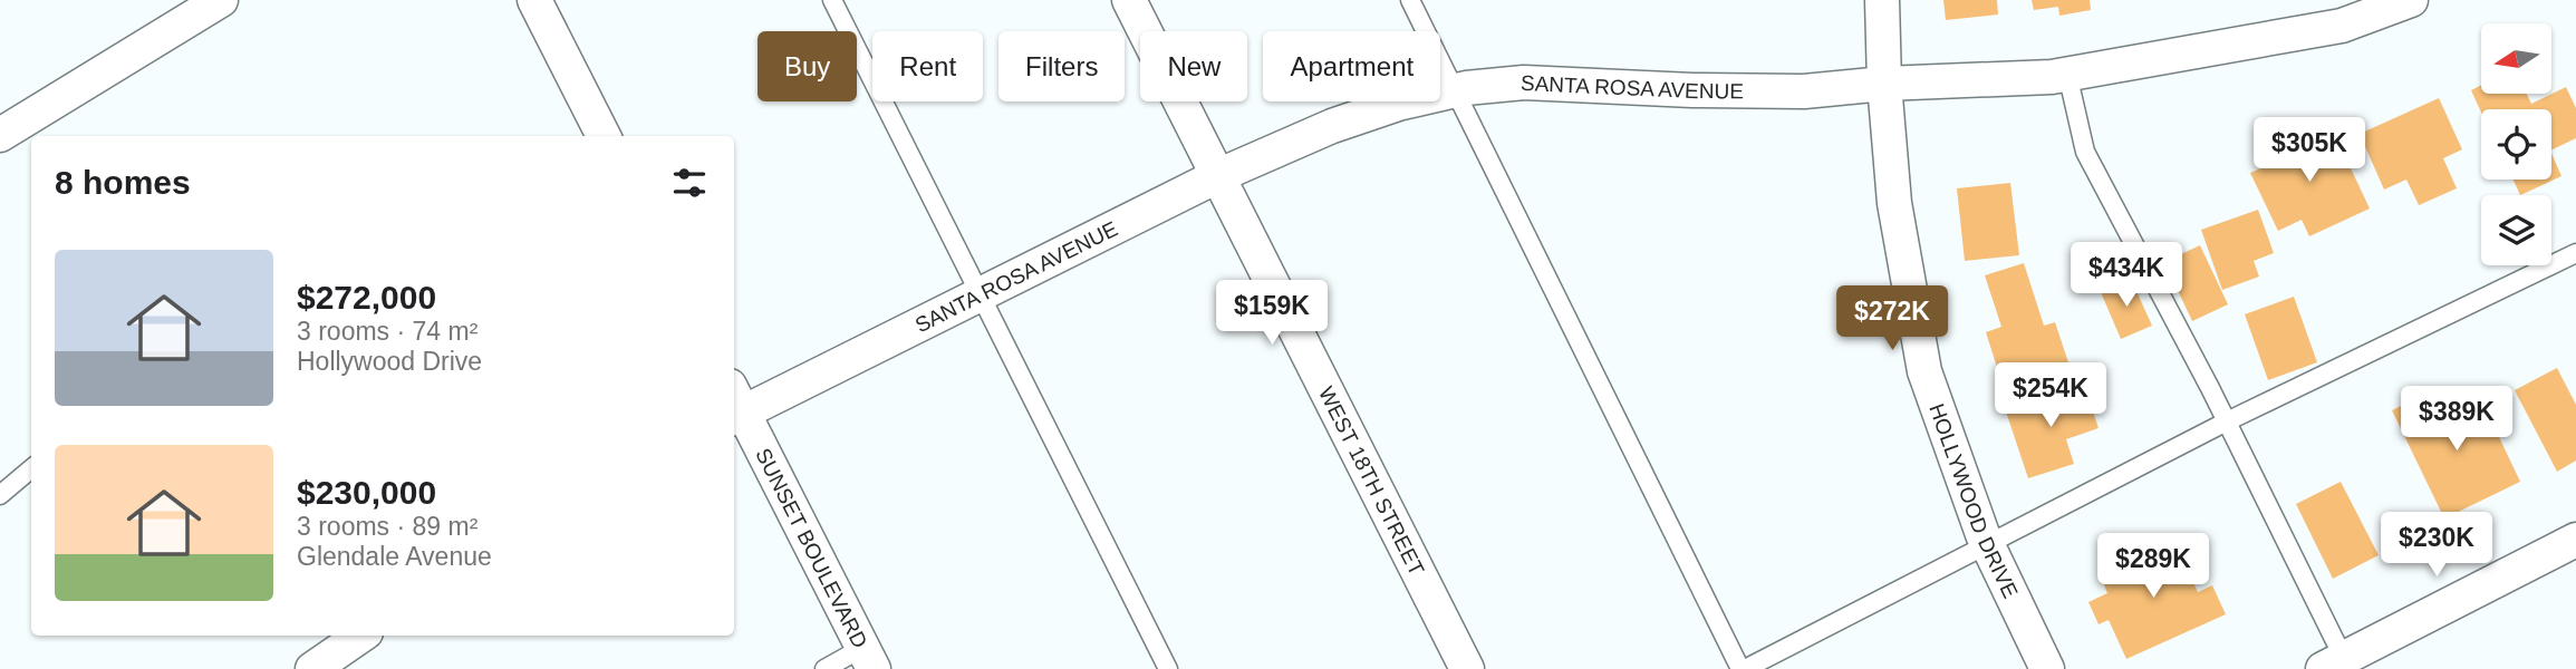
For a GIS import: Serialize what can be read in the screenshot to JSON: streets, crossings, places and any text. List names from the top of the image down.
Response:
{
  "streets": {
    "street": [
      "SANTA ROSA AVENUE",
      "WEST 18TH STREET",
      "HOLLYWOOD DRIVE",
      "SUNSET BOULEVARD"
    ]
  },
  "crossings": [
    ["SANTA ROSA AVENUE", "WEST 18TH STREET"],
    ["SANTA ROSA AVENUE", "HOLLYWOOD DRIVE"],
    ["SANTA ROSA AVENUE", "SUNSET BOULEVARD"]
  ],
  "north": "left",
  "page": {
    "chip": [
      "Buy",
      "Rent",
      "Filters",
      "New",
      "Apartment"
    ],
    "price": [
      "$305K",
      "$434K",
      "$159K",
      "$272K",
      "$254K",
      "$389K",
      "$230K",
      "$289K"
    ],
    "heading": "8 homes",
    "list": [
      {
        "name": "$272,000",
        "note": "3 rooms · 74 m² · Hollywood Drive"
      },
      {
        "name": "$230,000",
        "note": "3 rooms · 89 m² · Glendale Avenue"
      }
    ]
  }
}
